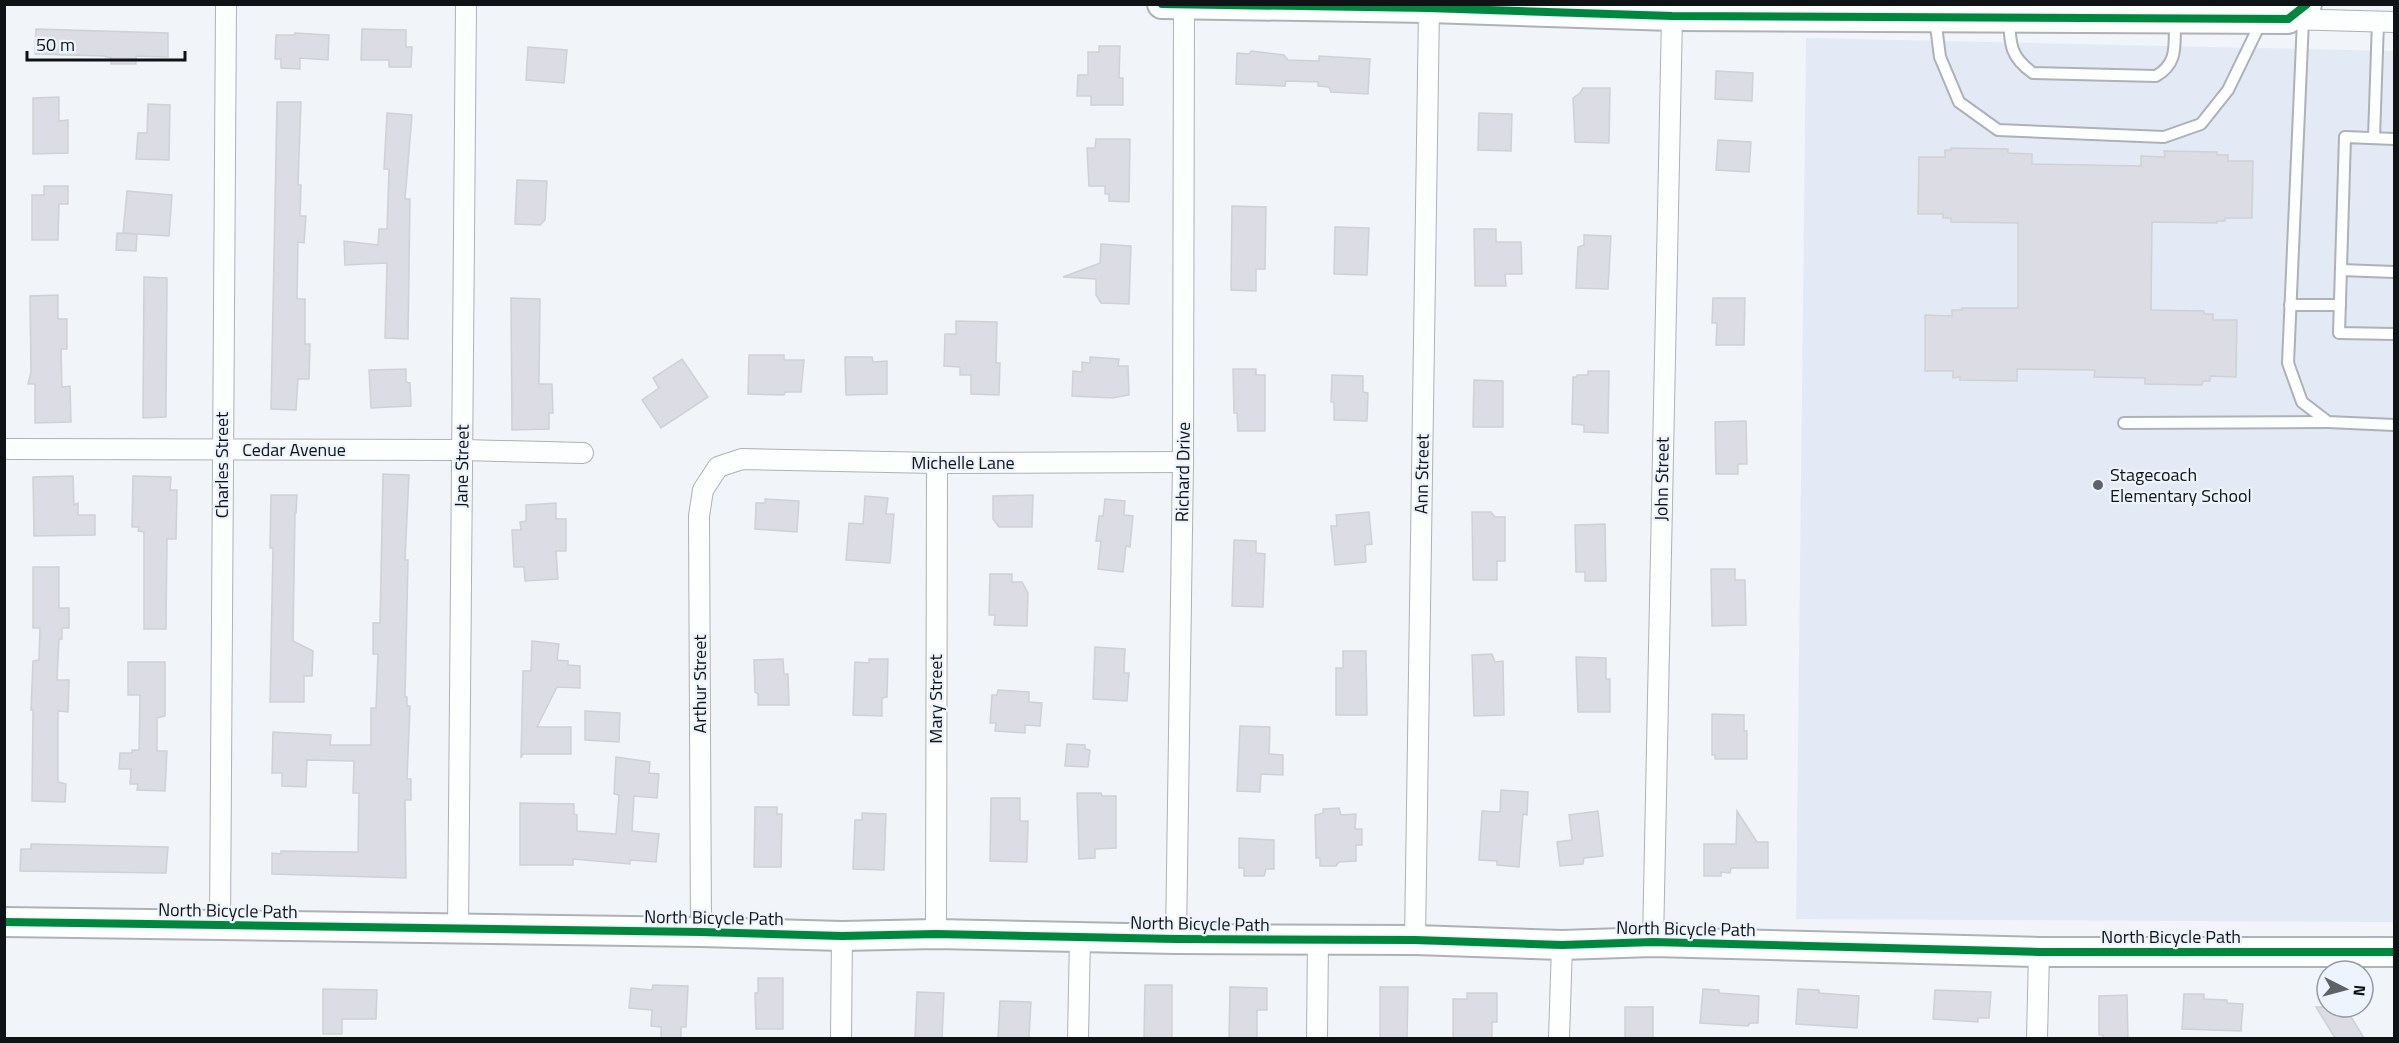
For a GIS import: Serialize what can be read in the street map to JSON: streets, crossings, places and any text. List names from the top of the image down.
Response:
{
  "streets": {
    "street": [
      "Cedar Avenue",
      "Michelle Lane",
      "Charles Street",
      "Jane Street",
      "Richard Drive",
      "Ann Street",
      "John Street",
      "Arthur Street",
      "Mary Street",
      "North Bicycle Path"
    ]
  },
  "crossings": [
    ["Cedar Avenue", "Charles Street"],
    ["Cedar Avenue", "Jane Street"],
    ["Michelle Lane", "Richard Drive"],
    ["Michelle Lane", "Arthur Street"],
    ["Michelle Lane", "Mary Street"],
    ["Charles Street", "North Bicycle Path"],
    ["Jane Street", "North Bicycle Path"],
    ["Richard Drive", "North Bicycle Path"],
    ["Ann Street", "North Bicycle Path"],
    ["John Street", "North Bicycle Path"],
    ["Arthur Street", "North Bicycle Path"],
    ["Mary Street", "North Bicycle Path"]
  ],
  "places": ["Stagecoach Elementary School"],
  "scale_bar": "50 m",
  "north": "right"
}
